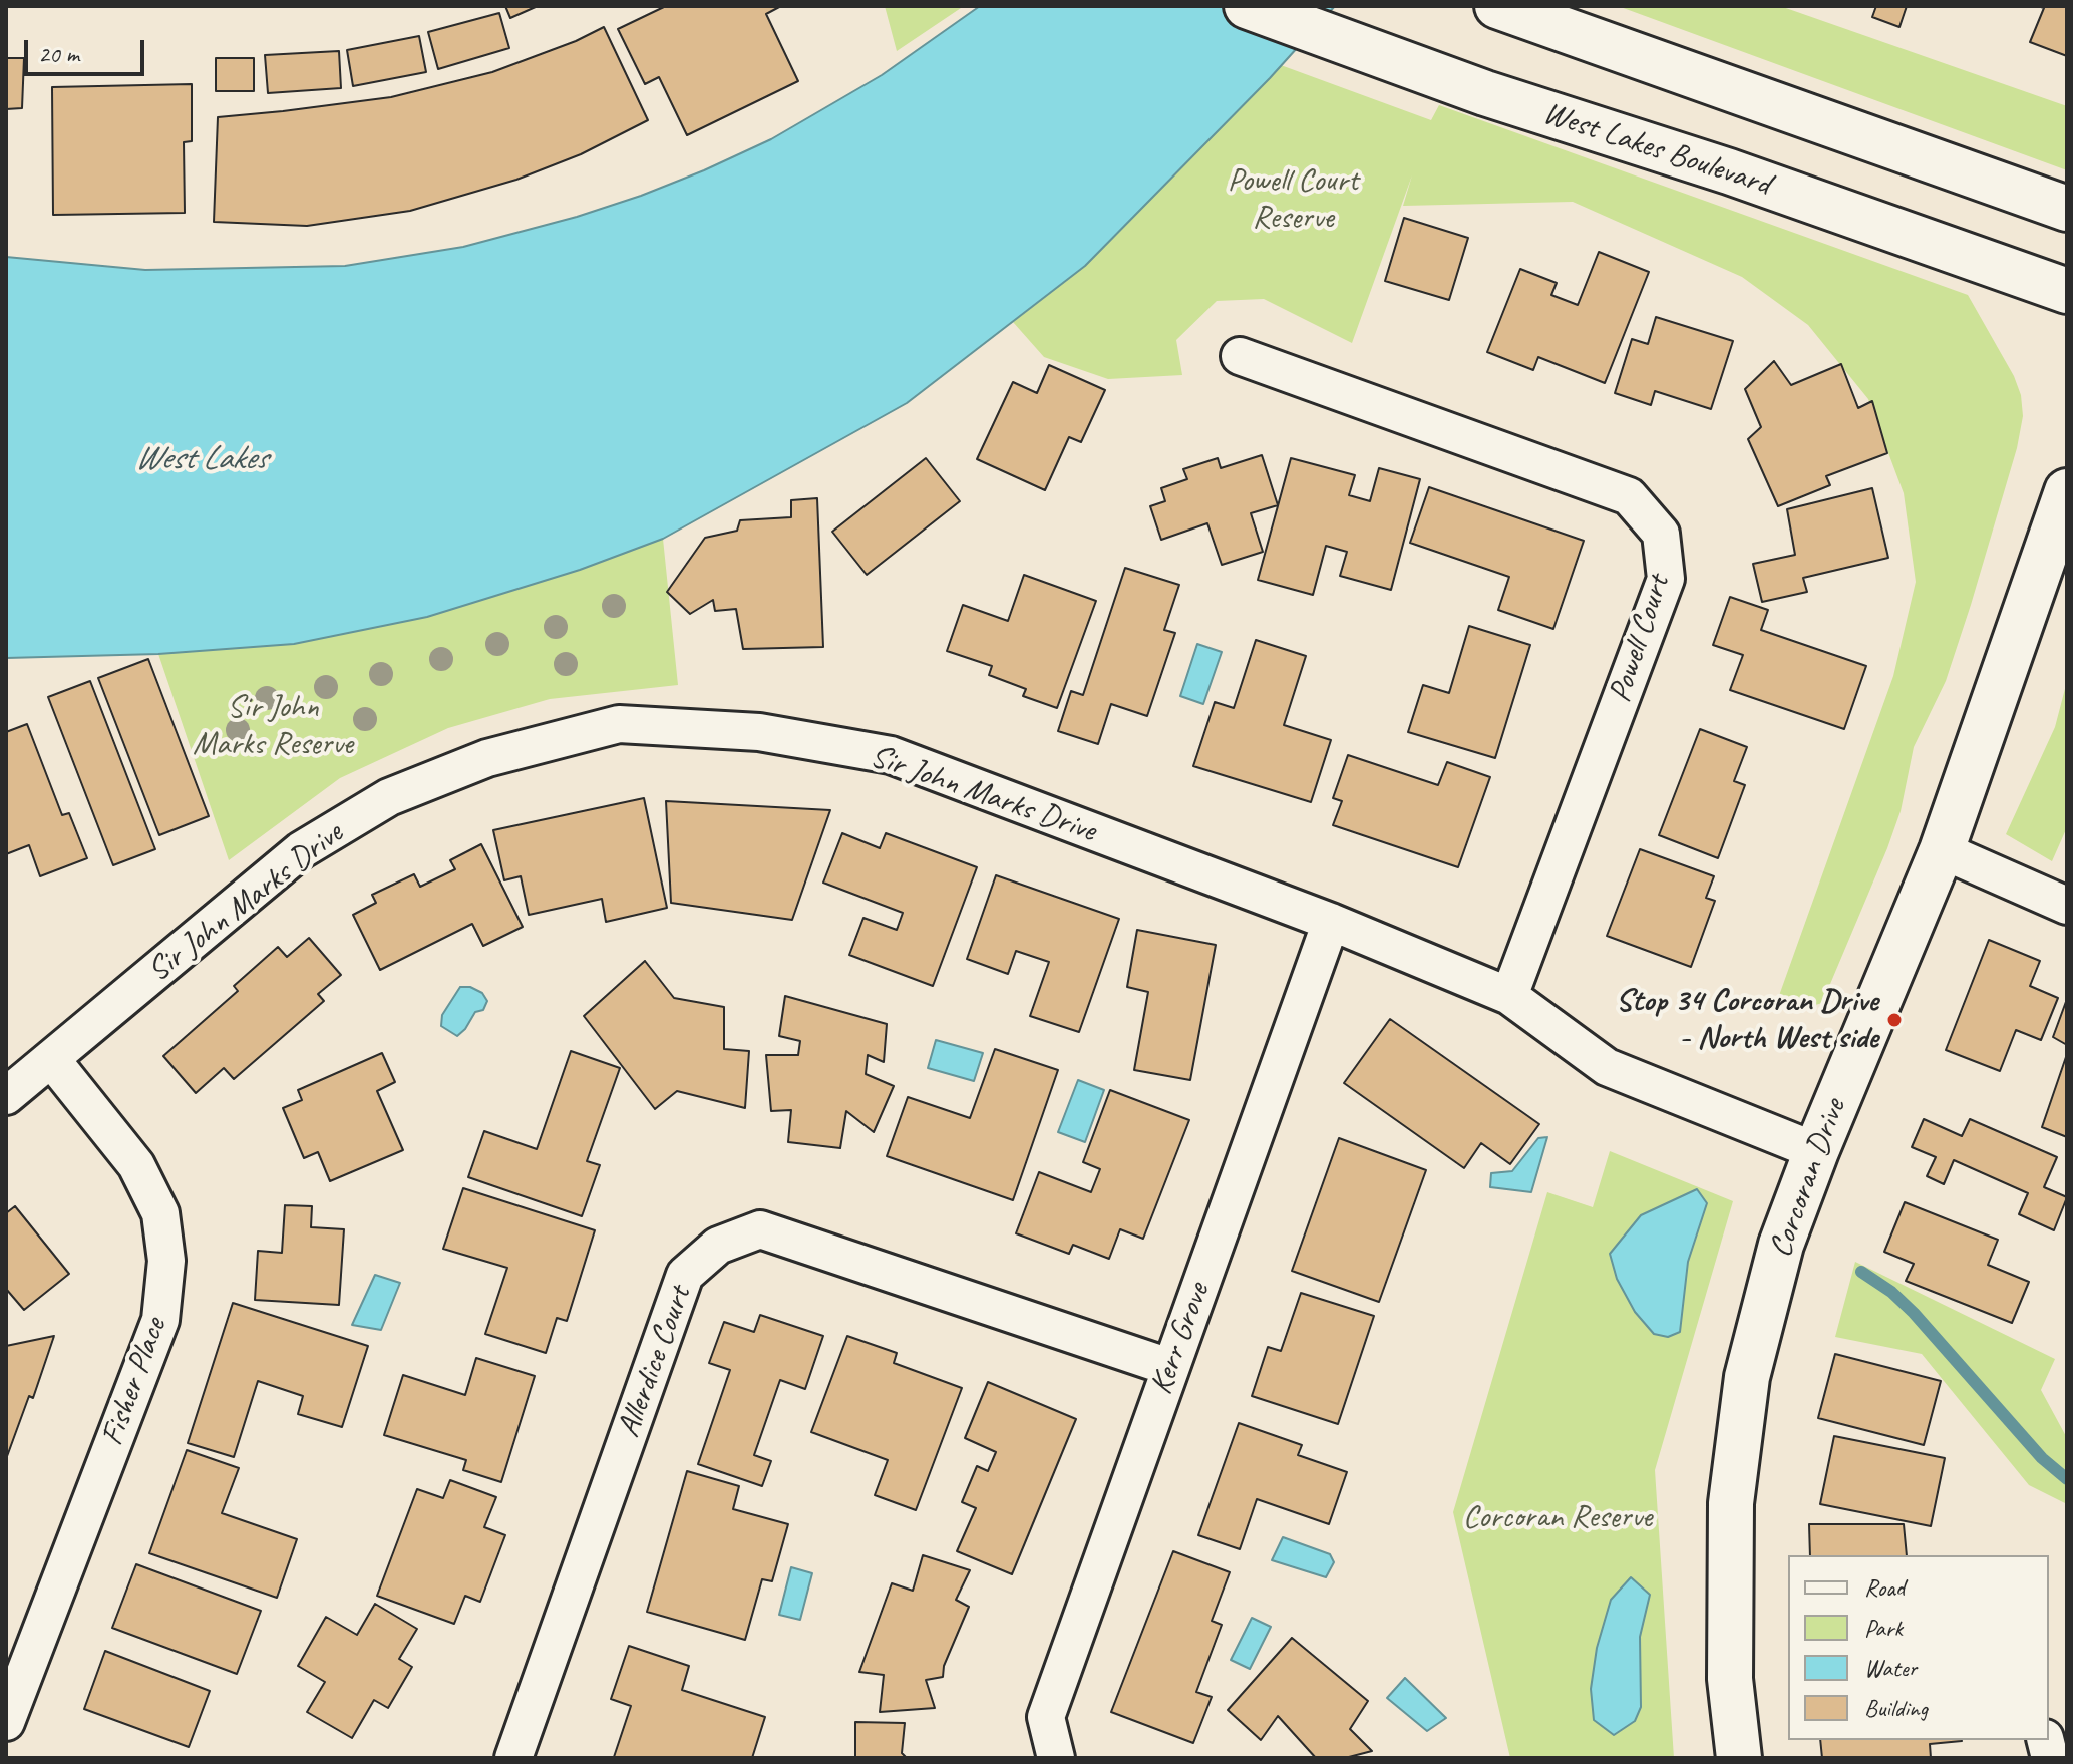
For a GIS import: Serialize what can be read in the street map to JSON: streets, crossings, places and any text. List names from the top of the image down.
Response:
{
  "streets": {
    "main road": ["West Lakes Boulevard", "Corcoran Drive"],
    "street": [
      "Powell Court",
      "Sir John Marks Drive",
      "Kerr Grove",
      "Allerdice Court",
      "Fisher Place"
    ]
  },
  "crossings": [
    ["Powell Court", "Sir John Marks Drive"],
    ["Sir John Marks Drive", "Corcoran Drive"],
    ["Sir John Marks Drive", "Kerr Grove"],
    ["Sir John Marks Drive", "Fisher Place"],
    ["Kerr Grove", "Allerdice Court"]
  ],
  "water": ["West Lakes"],
  "parks": ["Powell Court Reserve", "Sir John Marks Reserve", "Corcoran Reserve"],
  "places": ["Stop 34 Corcoran Drive - North West side"],
  "legend": [
    "Road",
    "Park",
    "Water",
    "Building"
  ],
  "scale_bar": "20 m"
}
